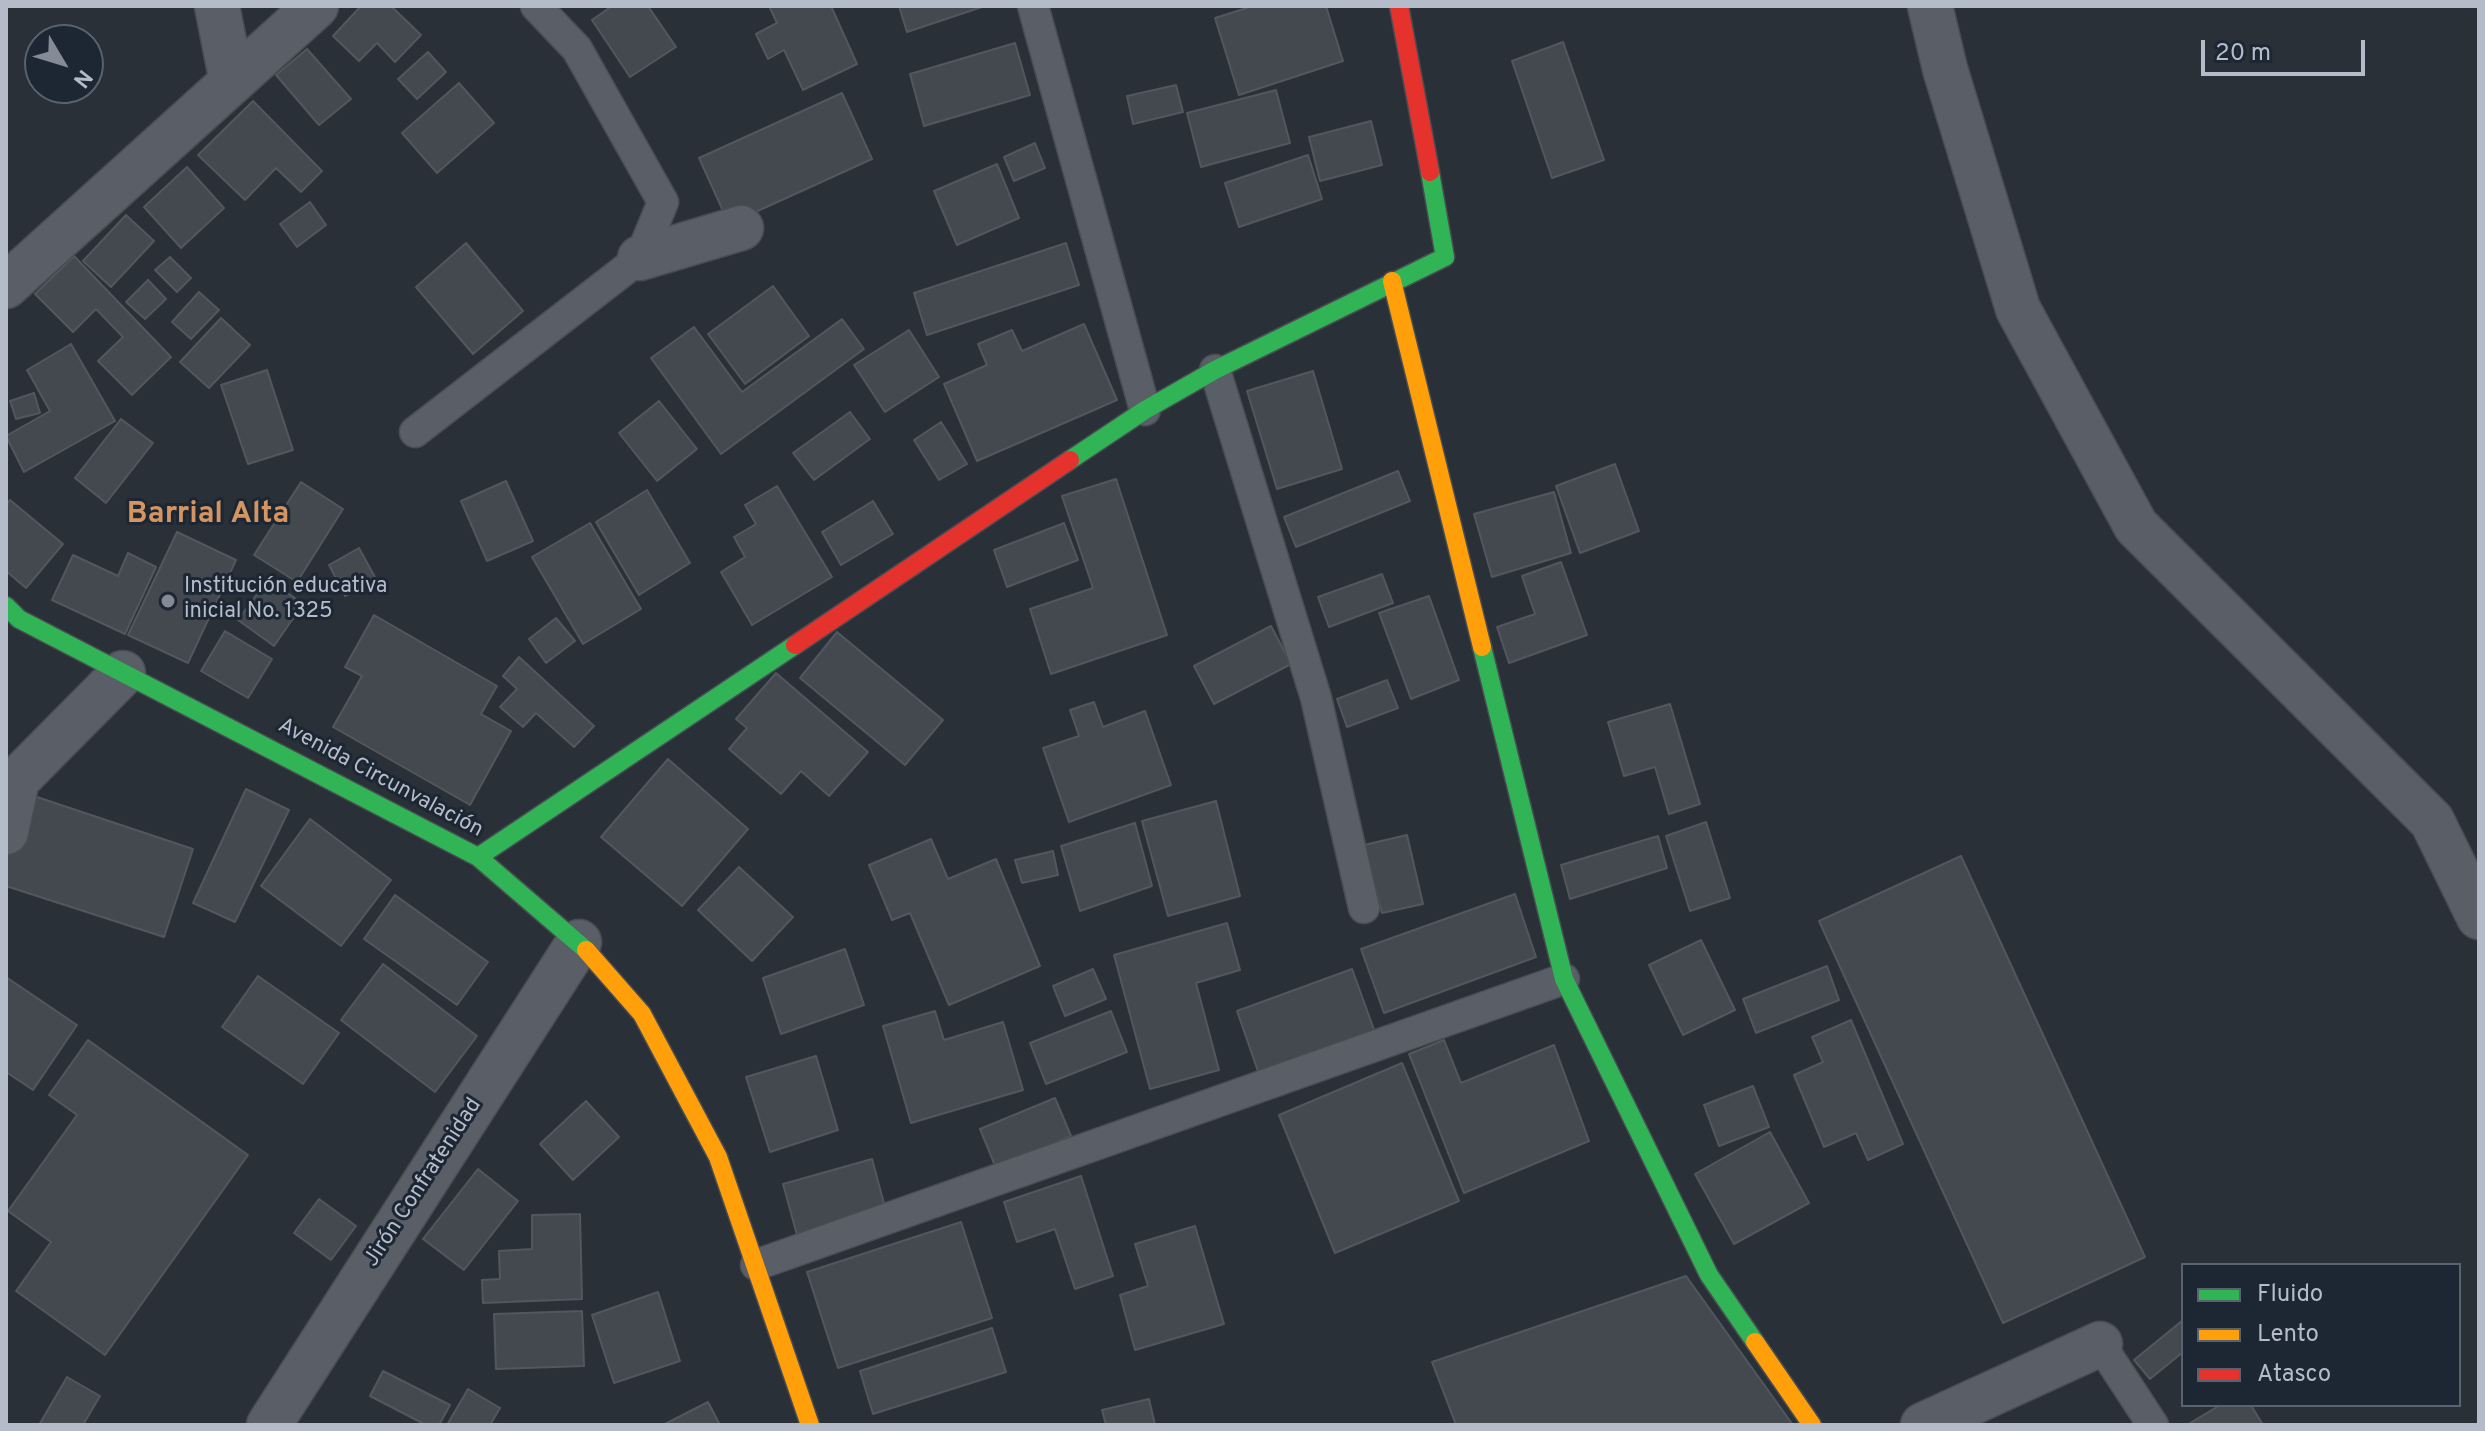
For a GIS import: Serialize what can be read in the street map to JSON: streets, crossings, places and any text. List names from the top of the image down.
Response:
{
  "streets": {
    "street": ["Avenida Circunvalación", "Jirón Confratenidad"]
  },
  "crossings": [
    ["Avenida Circunvalación", "Jirón Confratenidad"]
  ],
  "districts": ["Barrial Alta"],
  "places": ["Institución educativa inicial No. 1325"],
  "legend": ["Fluido", "Lento", "Atasco"],
  "scale_bar": "20 m",
  "north": "bottom right"
}
